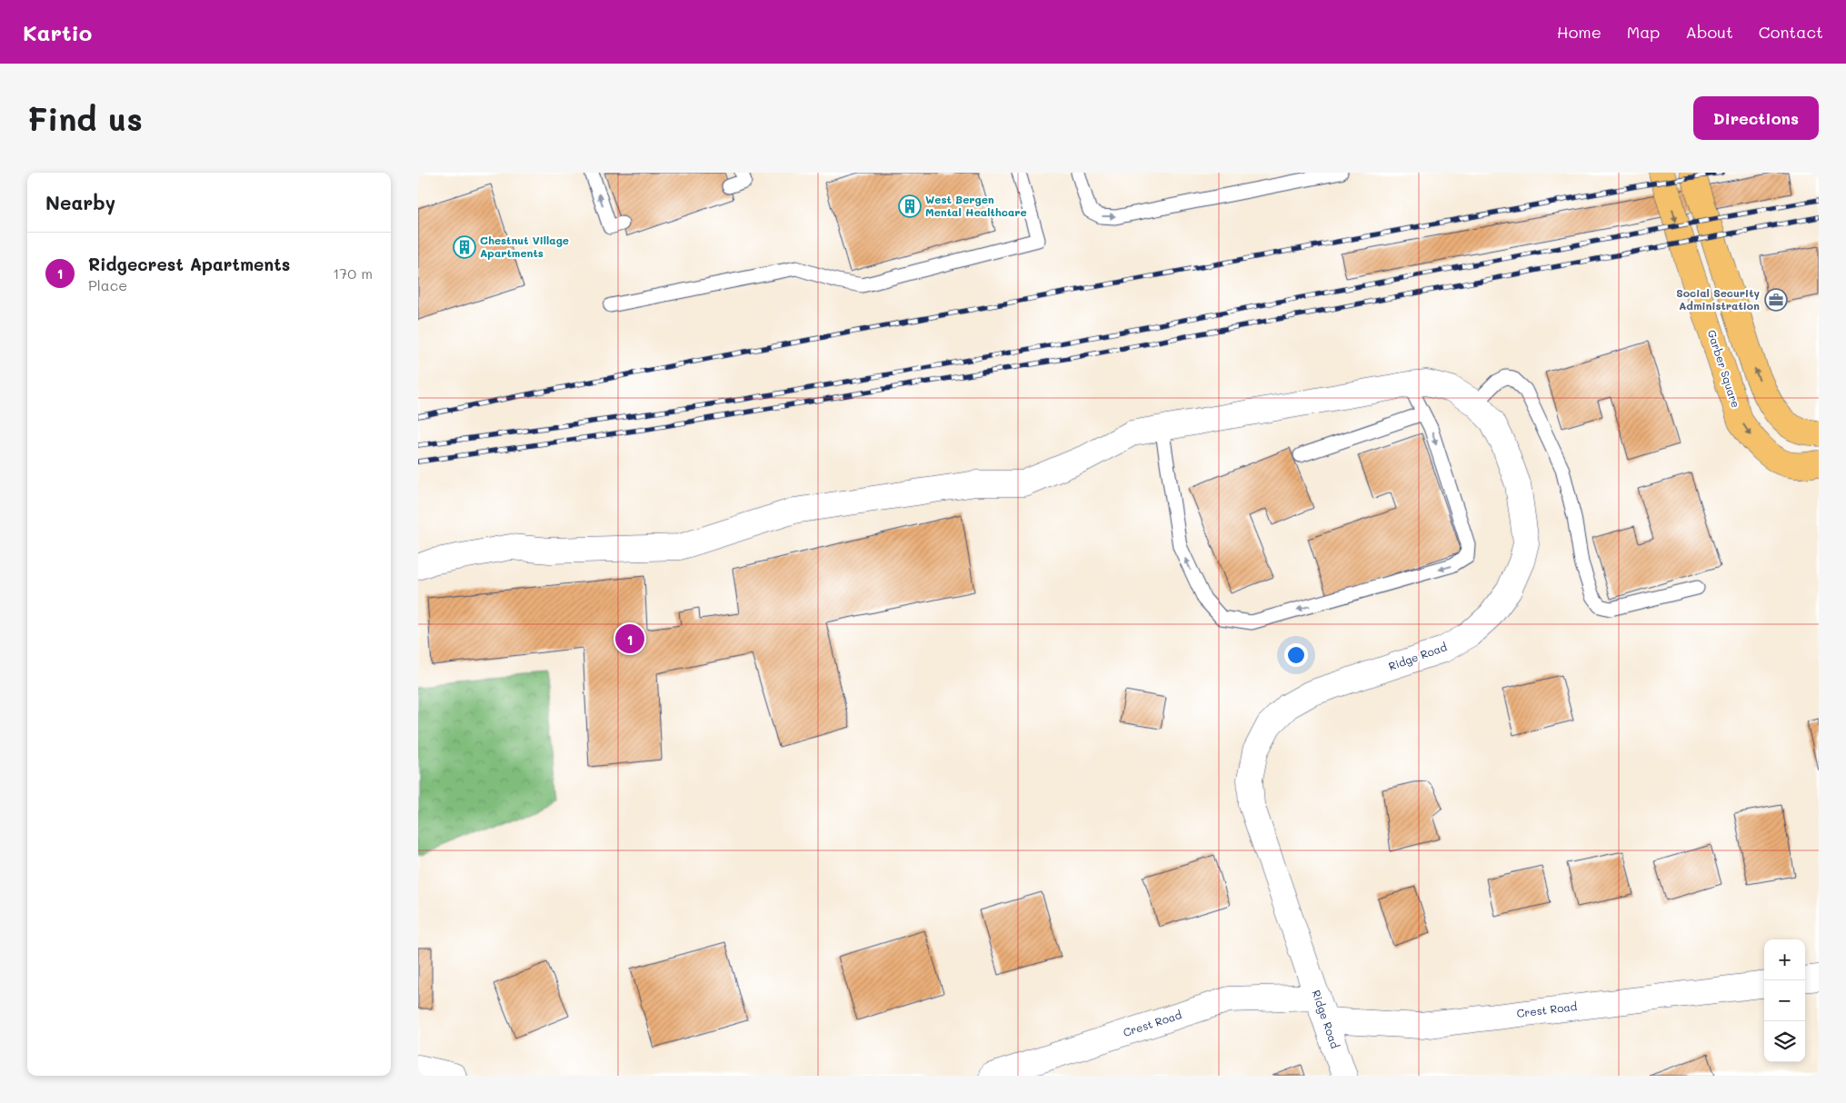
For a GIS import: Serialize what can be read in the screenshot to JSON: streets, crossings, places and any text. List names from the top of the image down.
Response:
{
  "streets": {
    "main road": ["Garber Square"],
    "street": ["Ridge Road", "Crest Road"]
  },
  "crossings": [
    ["Ridge Road", "Crest Road"]
  ],
  "places": {
    "building": ["West Bergen Mental Healthcare", "Chestnut Village Apartments"],
    "office": ["Social Security Administration"]
  },
  "page": {
    "header": "Kartio",
    "nav": [
      "Home",
      "Map",
      "About",
      "Contact"
    ],
    "buttons": "Directions",
    "title": "Find us",
    "heading": "Nearby",
    "list": [
      {
        "mark": "1",
        "name": "Ridgecrest Apartments",
        "note": "Place",
        "value": "170 m"
      }
    ],
    "pins": "1",
    "map_buttons": ["+", "−"]
  }
}
